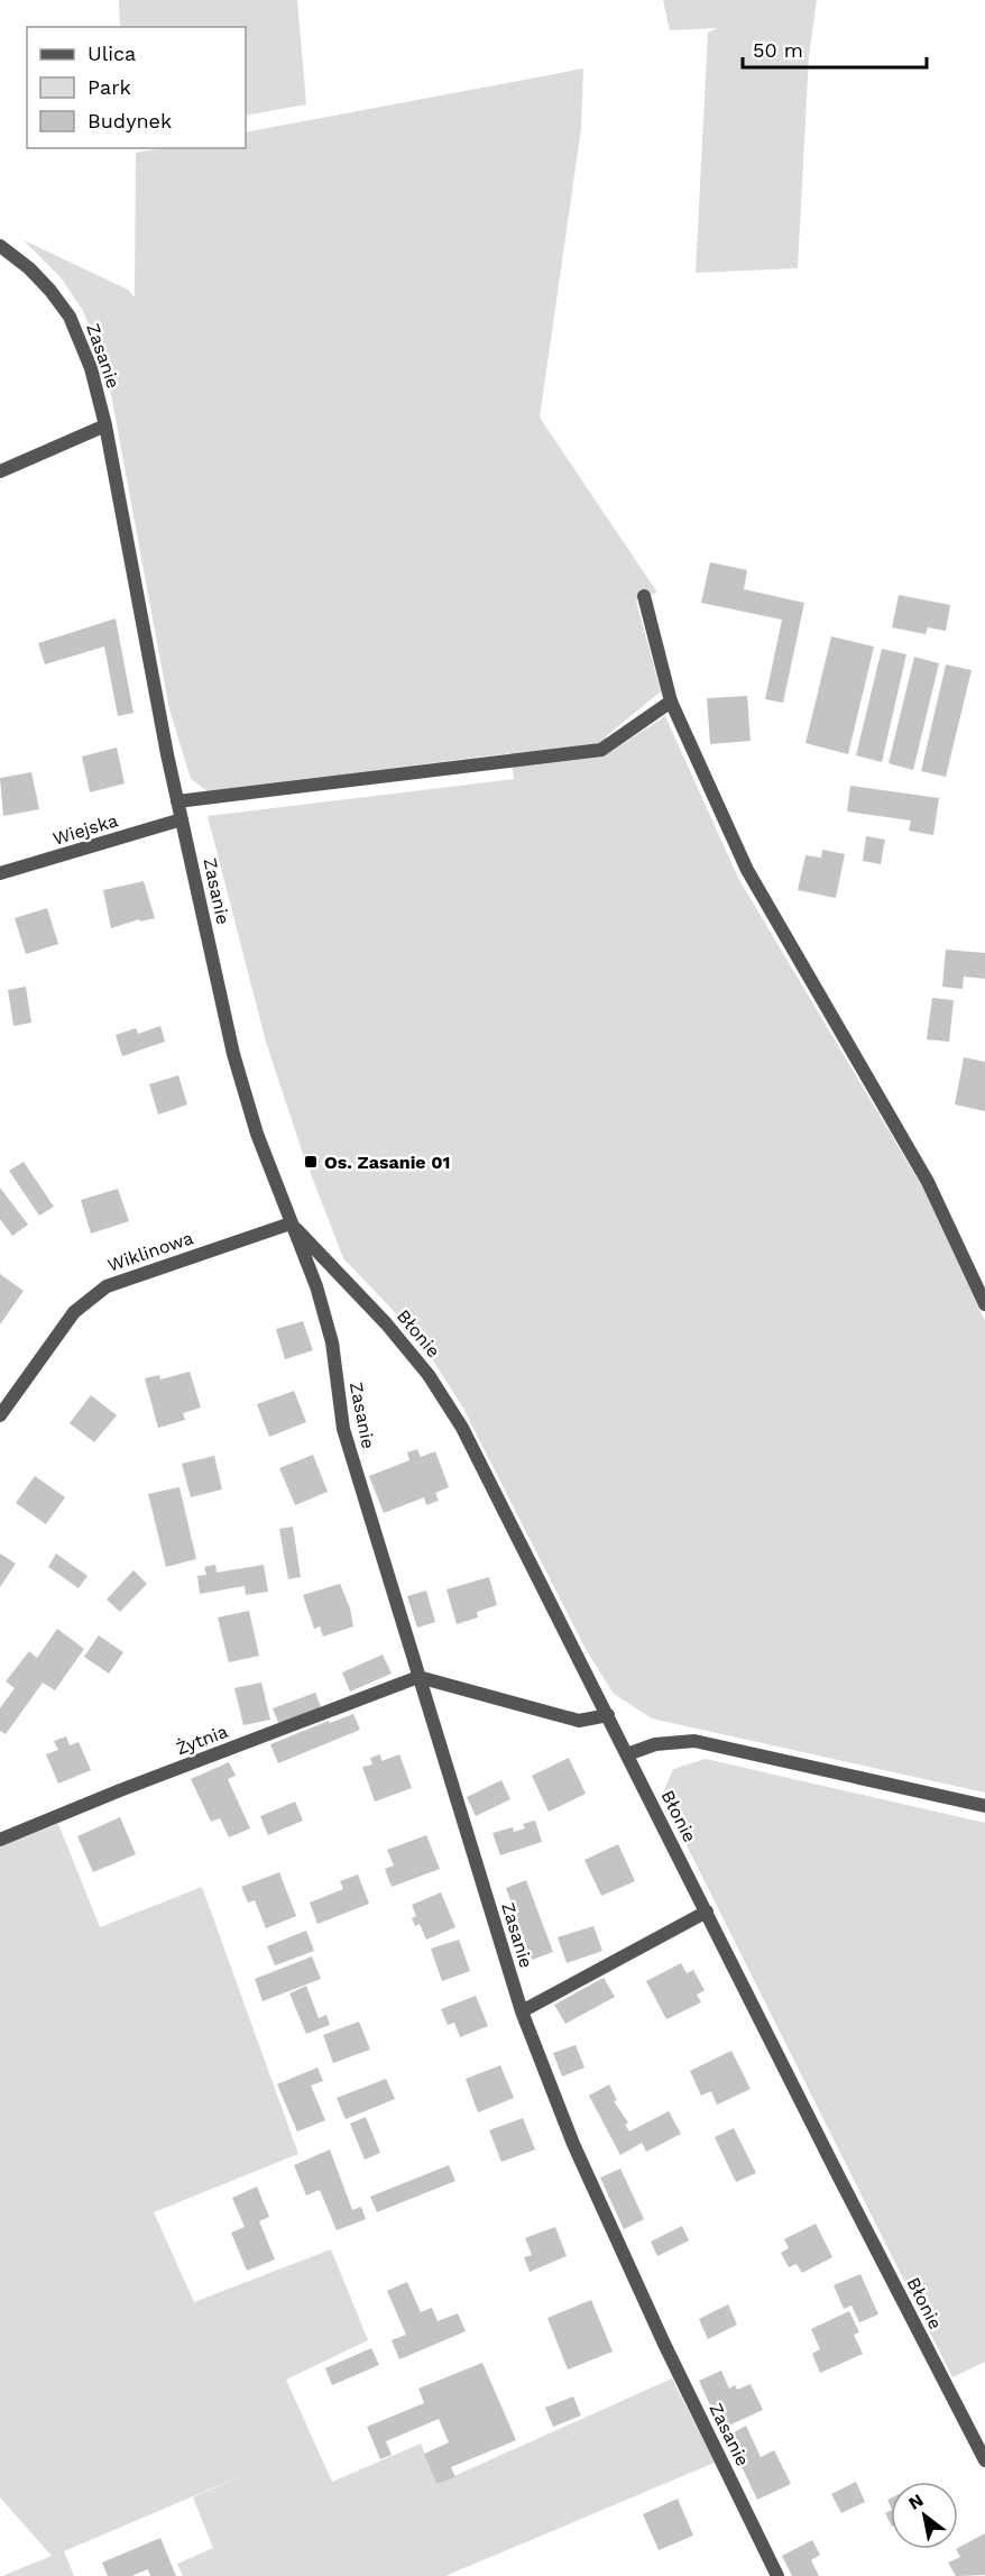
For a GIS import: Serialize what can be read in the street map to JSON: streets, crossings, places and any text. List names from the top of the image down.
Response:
{
  "streets": {
    "street": [
      "Zasanie",
      "Wiejska",
      "Wiklinowa",
      "Błonie",
      "Żytnia"
    ]
  },
  "crossings": [
    ["Zasanie", "Wiejska"],
    ["Zasanie", "Wiklinowa"],
    ["Zasanie", "Błonie"],
    ["Zasanie", "Żytnia"],
    ["Wiklinowa", "Błonie"]
  ],
  "places": {
    "transit": ["Os. Zasanie 01"]
  },
  "legend": ["Ulica", "Park", "Budynek"],
  "scale_bar": "50 m",
  "north": "top left"
}
